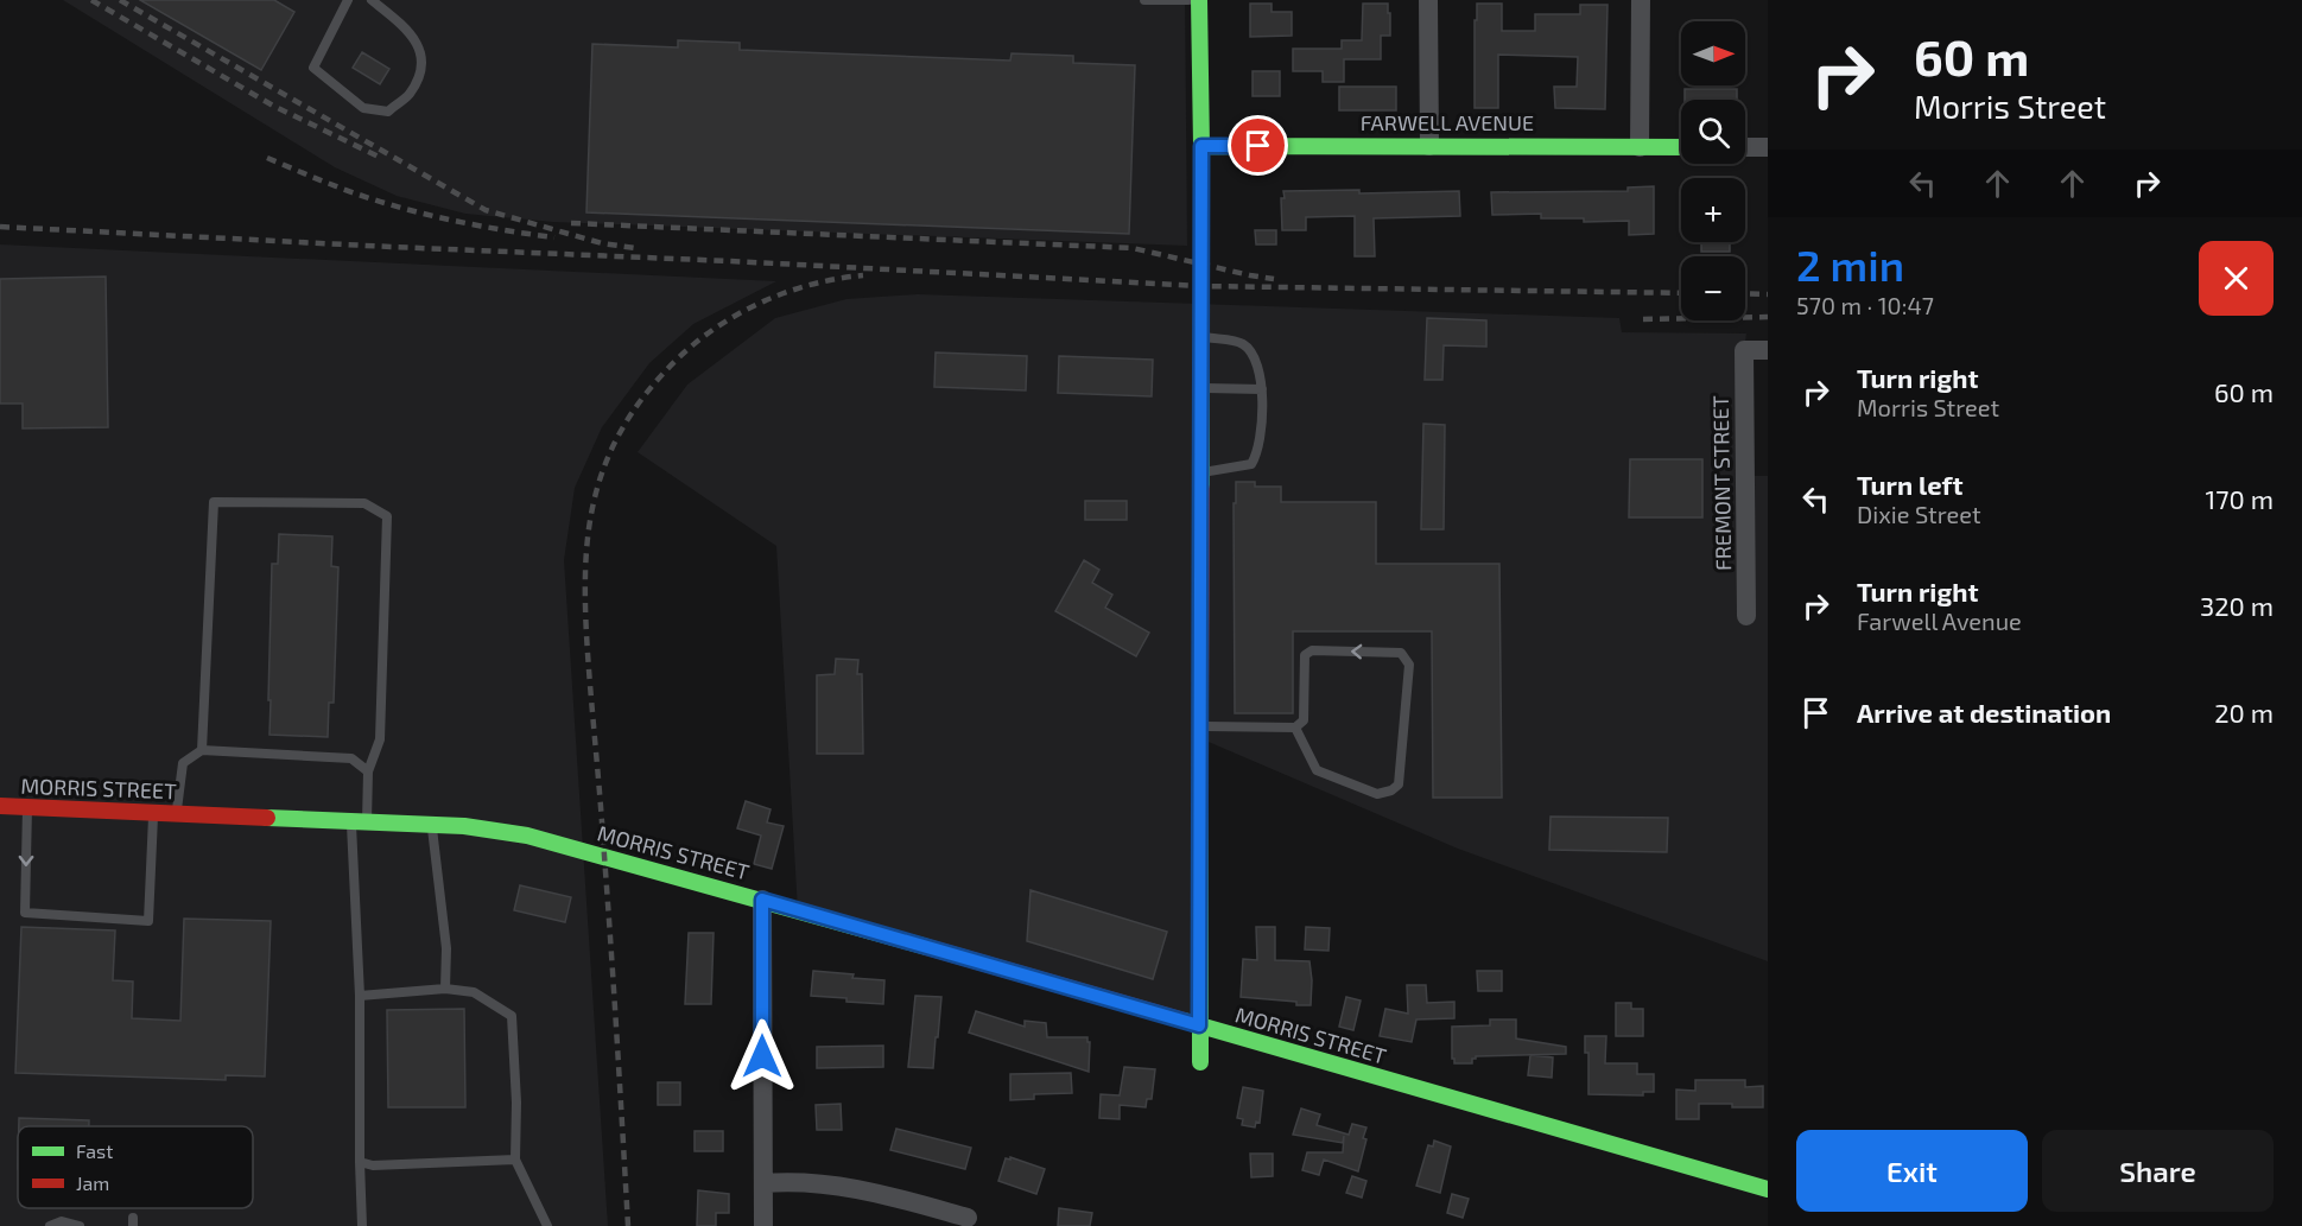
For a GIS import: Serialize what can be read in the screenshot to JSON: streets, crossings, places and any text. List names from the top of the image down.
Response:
{
  "streets": {
    "street": ["FARWELL AVENUE", "FREMONT STREET", "MORRIS STREET"]
  },
  "legend": ["Fast", "Jam"],
  "north": "right",
  "page": {
    "turn": ["60 m", "Morris Street"],
    "map_buttons": ["+", "−"],
    "heading": ["2 min", "570 m · 10:47"],
    "list": [
      {
        "name": "Turn right",
        "note": "Morris Street",
        "value": "60 m"
      },
      {
        "name": "Turn left",
        "note": "Dixie Street",
        "value": "170 m"
      },
      {
        "name": "Turn right",
        "note": "Farwell Avenue",
        "value": "320 m"
      },
      {
        "name": "Arrive at destination",
        "value": "20 m"
      }
    ],
    "buttons": ["Exit", "Share"]
  }
}
